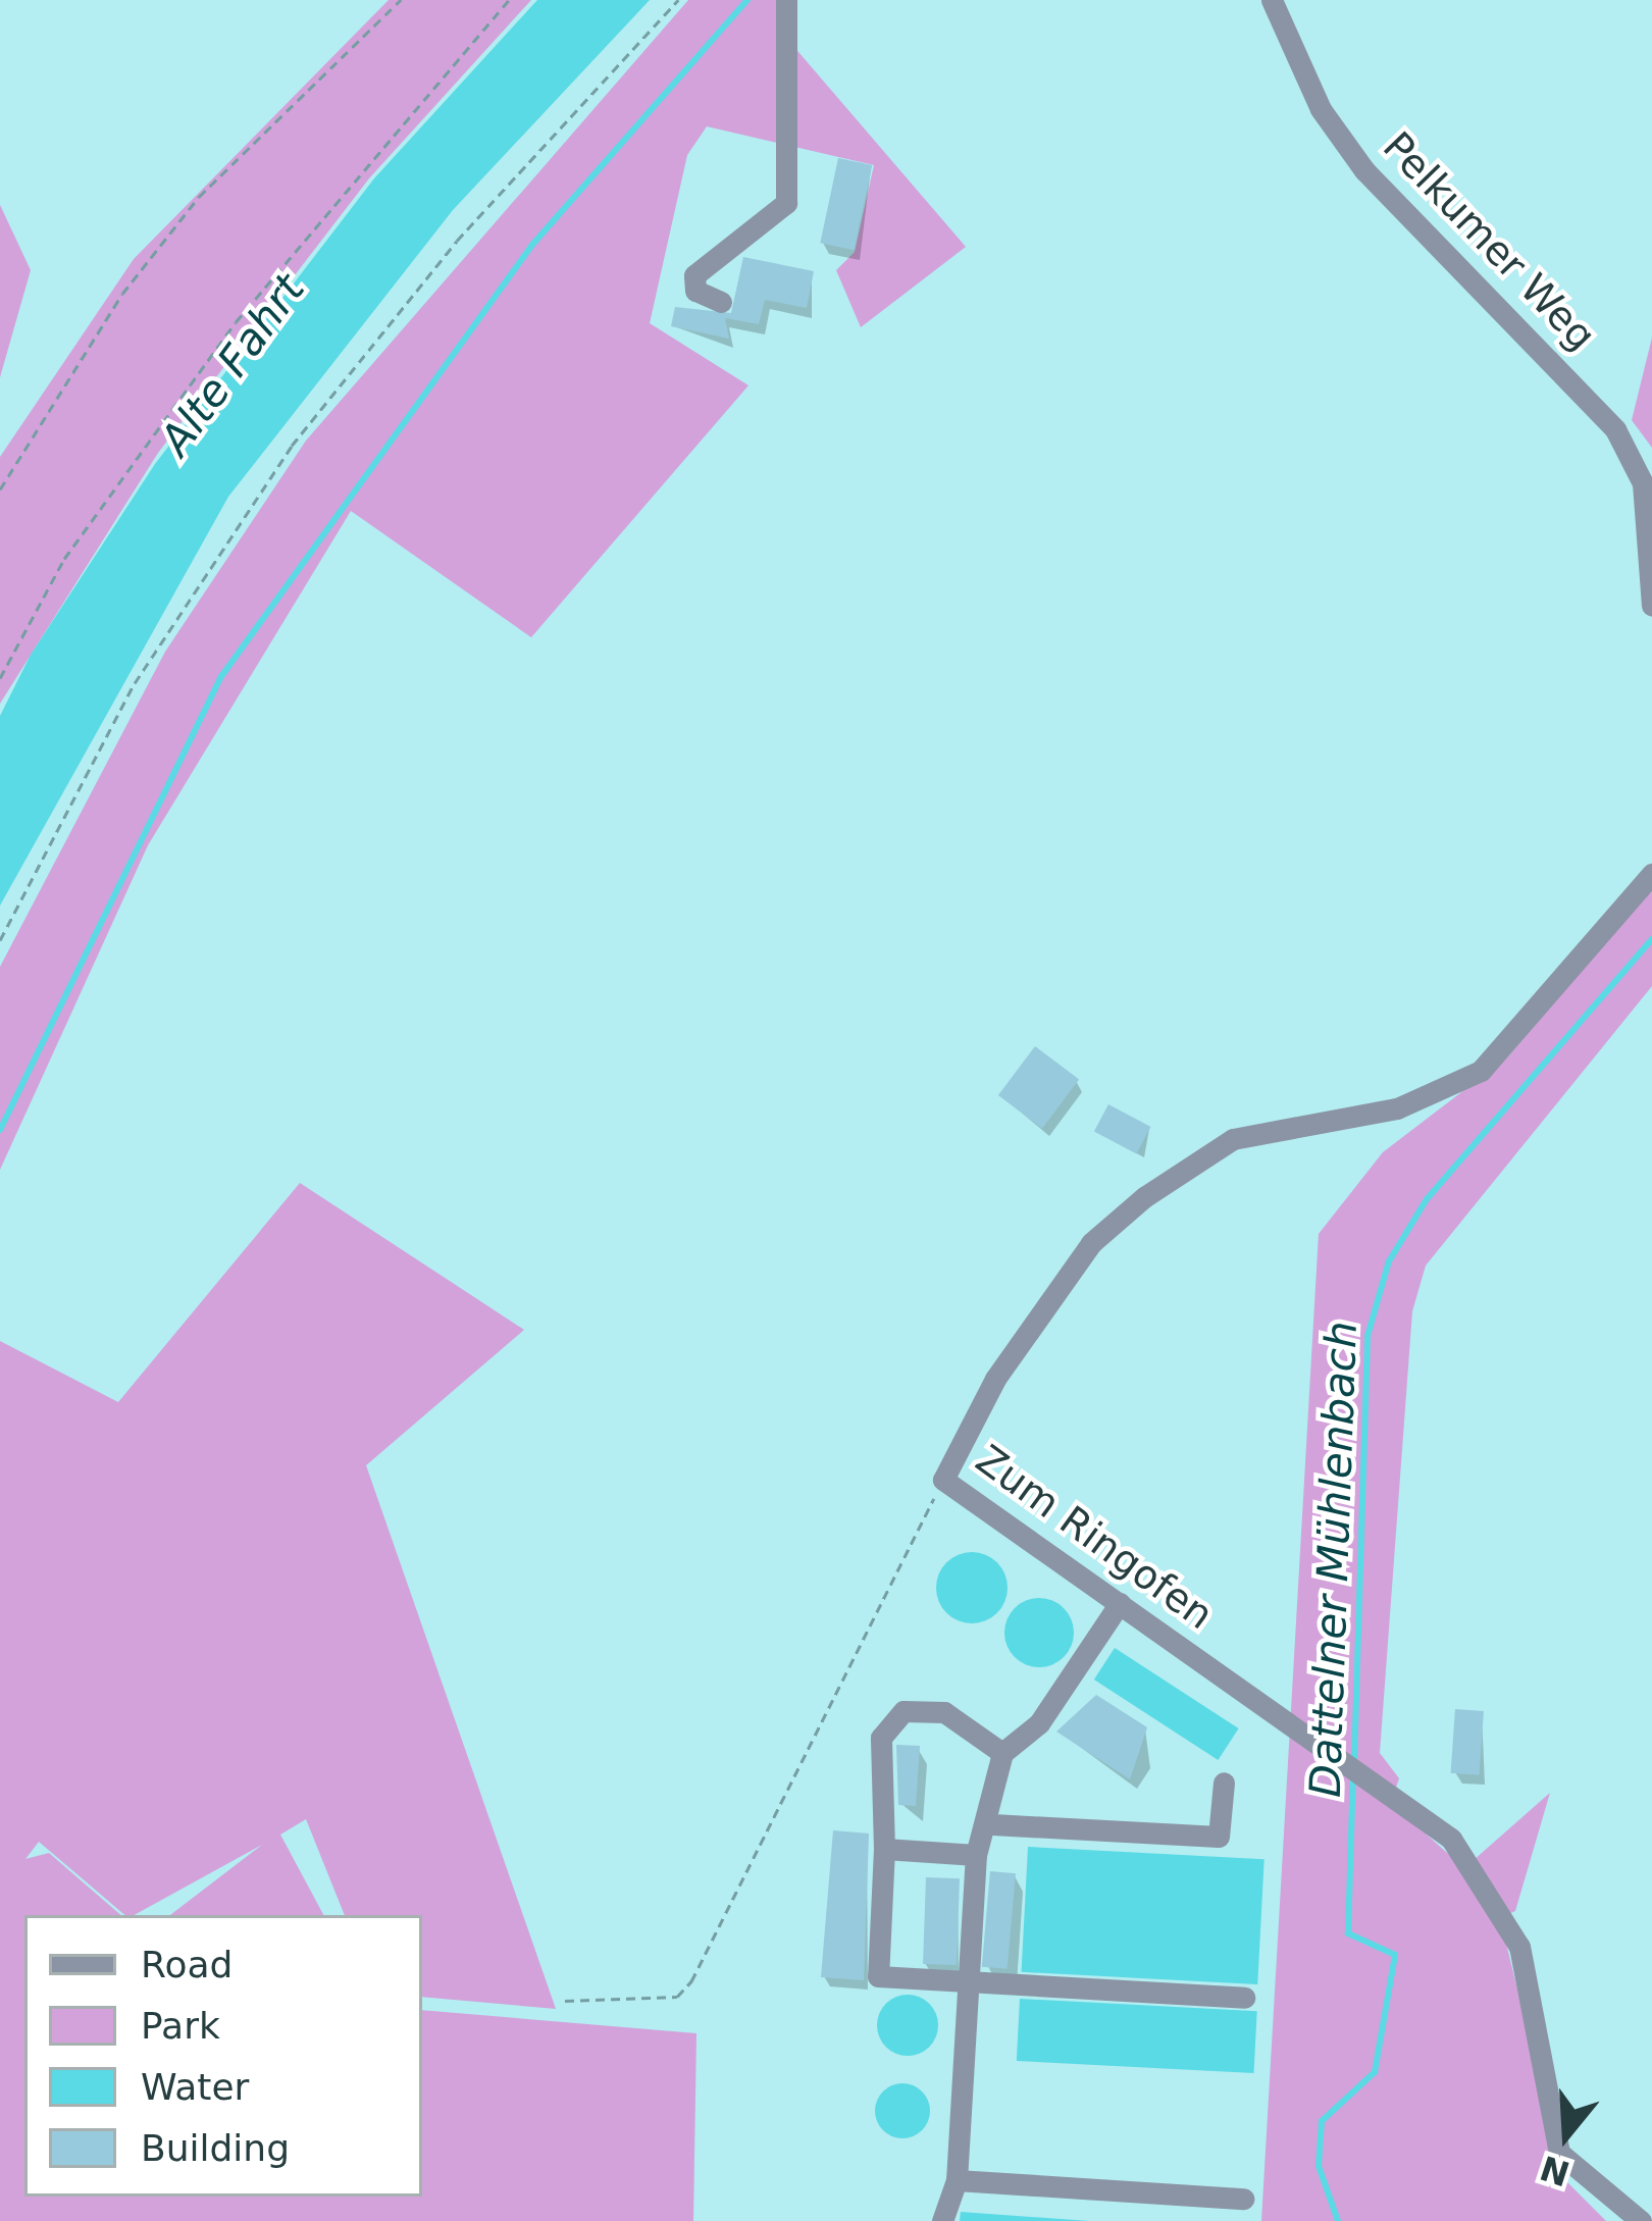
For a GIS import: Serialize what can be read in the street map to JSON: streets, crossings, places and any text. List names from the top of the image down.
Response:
{
  "streets": {
    "street": ["Pelkumer Weg", "Zum Ringofen"]
  },
  "water": ["Alte Fahrt", "Dattelner Mühlenbach"],
  "legend": [
    "Road",
    "Park",
    "Water",
    "Building"
  ],
  "north": "bottom"
}
